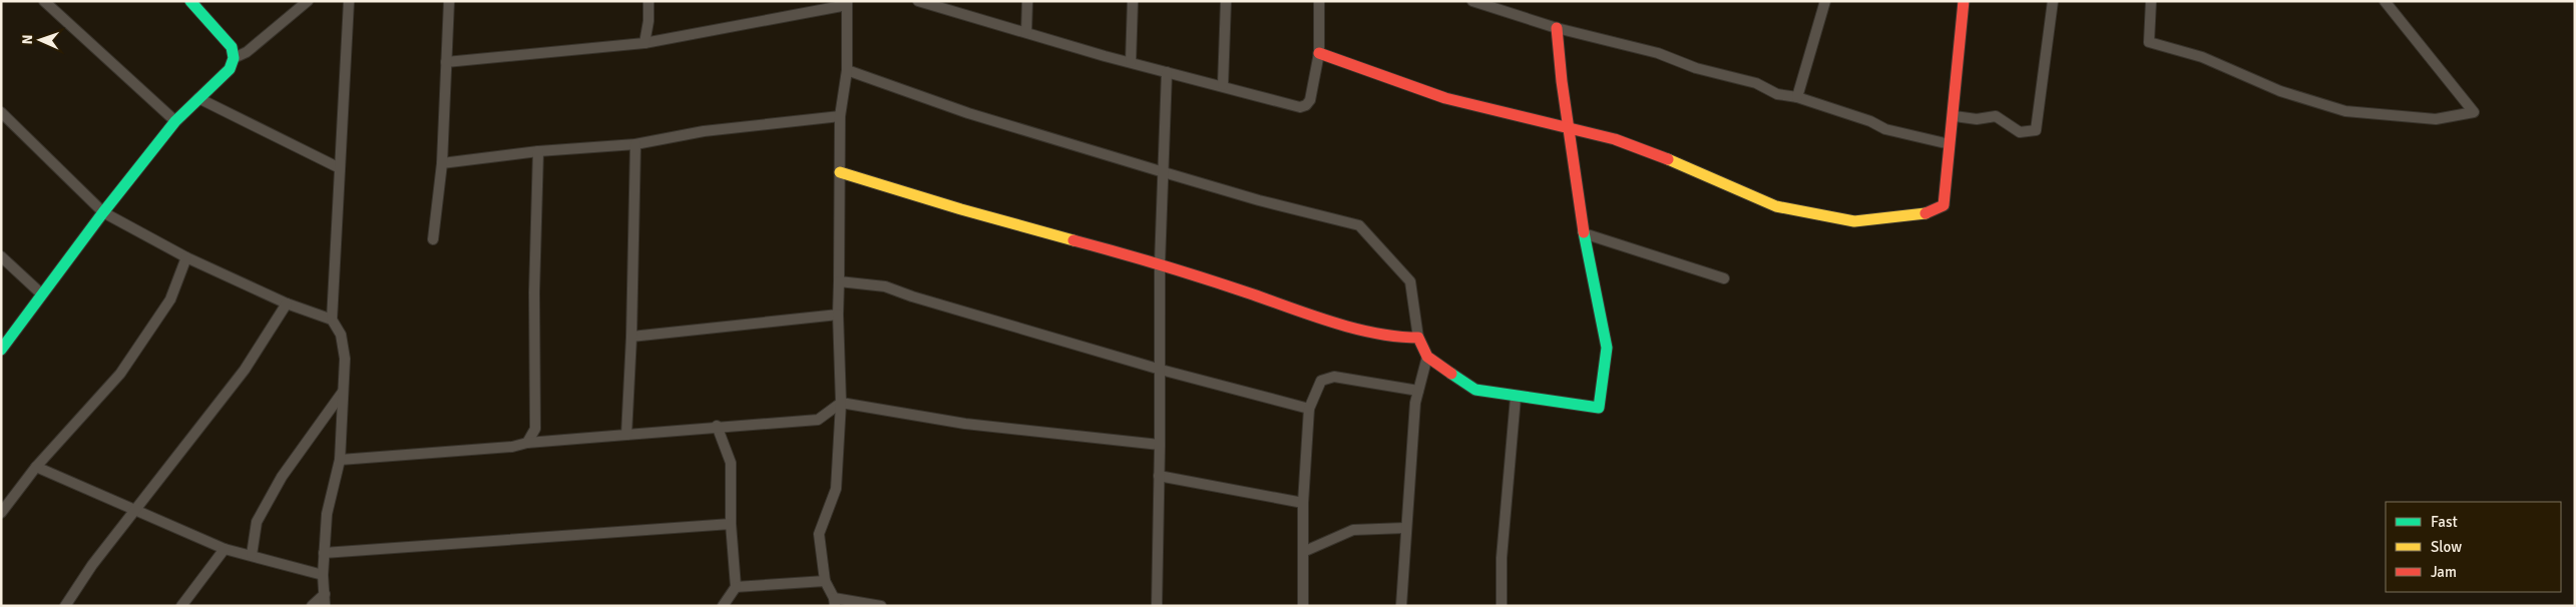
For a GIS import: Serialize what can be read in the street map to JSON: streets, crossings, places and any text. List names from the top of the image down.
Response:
{
  "legend": ["Fast", "Slow", "Jam"],
  "north": "left"
}
